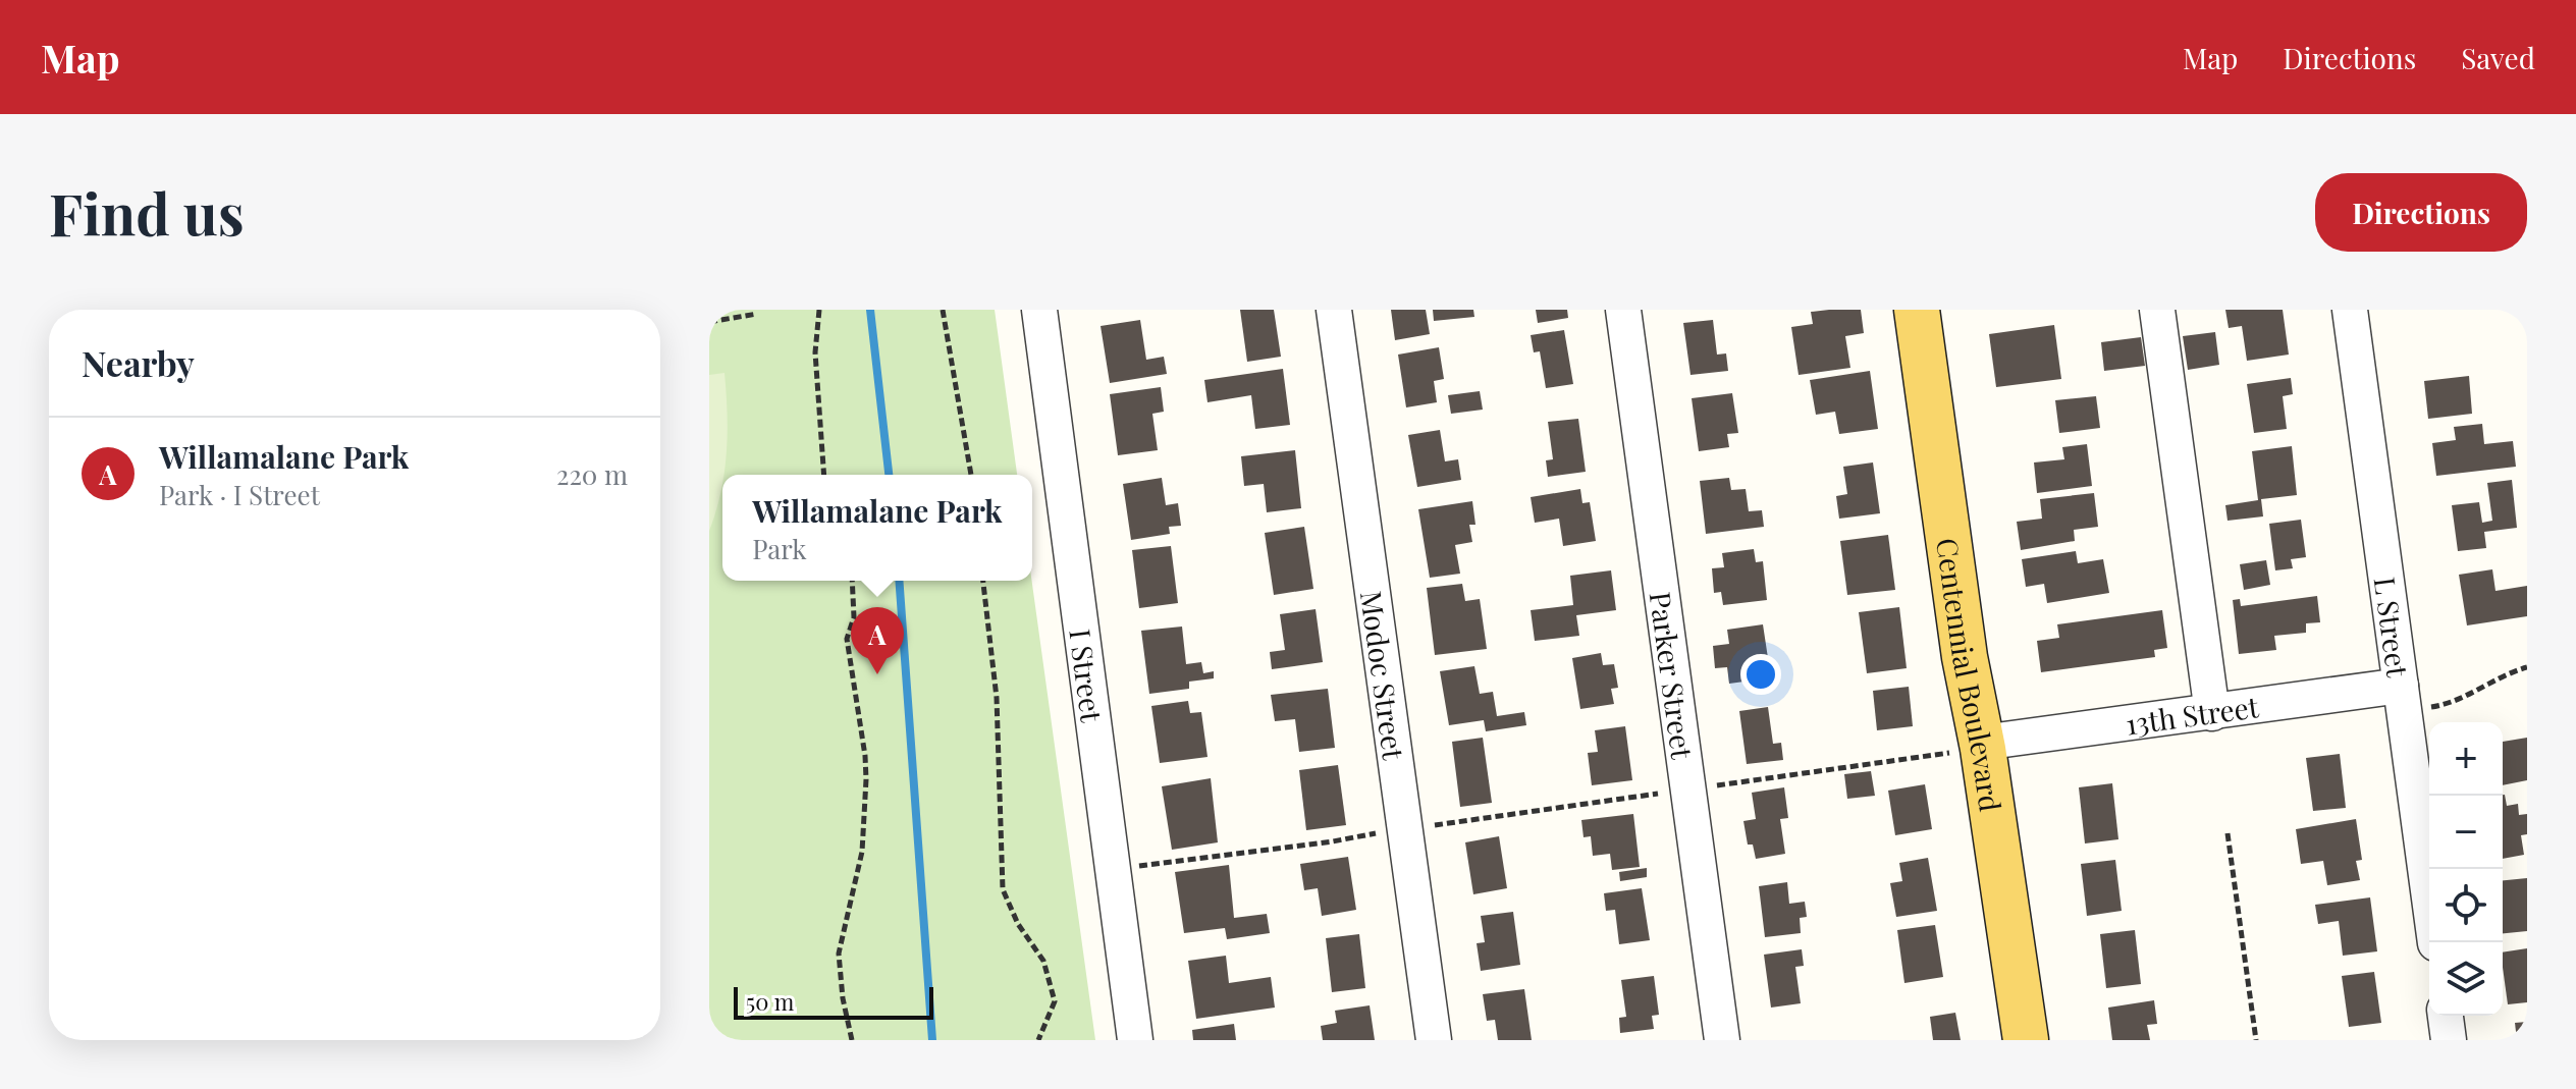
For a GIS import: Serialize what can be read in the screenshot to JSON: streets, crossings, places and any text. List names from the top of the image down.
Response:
{
  "streets": {
    "main road": ["Centennial Boulevard"],
    "street": [
      "L Street",
      "Modoc Street",
      "Parker Street",
      "I Street",
      "13th Street"
    ]
  },
  "crossings": [
    ["L Street", "13th Street"],
    ["Centennial Boulevard", "13th Street"]
  ],
  "scale_bar": "50 m",
  "page": {
    "header": "Map",
    "nav": ["Map", "Directions", "Saved"],
    "buttons": "Directions",
    "title": "Find us",
    "heading": "Nearby",
    "list": [
      {
        "mark": "A",
        "name": "Willamalane Park",
        "note": "Park · I Street",
        "value": "220 m"
      }
    ],
    "popup": ["Willamalane Park", "Park"],
    "pins": "A",
    "map_buttons": ["+", "−"],
    "scale": "50 m"
  }
}
